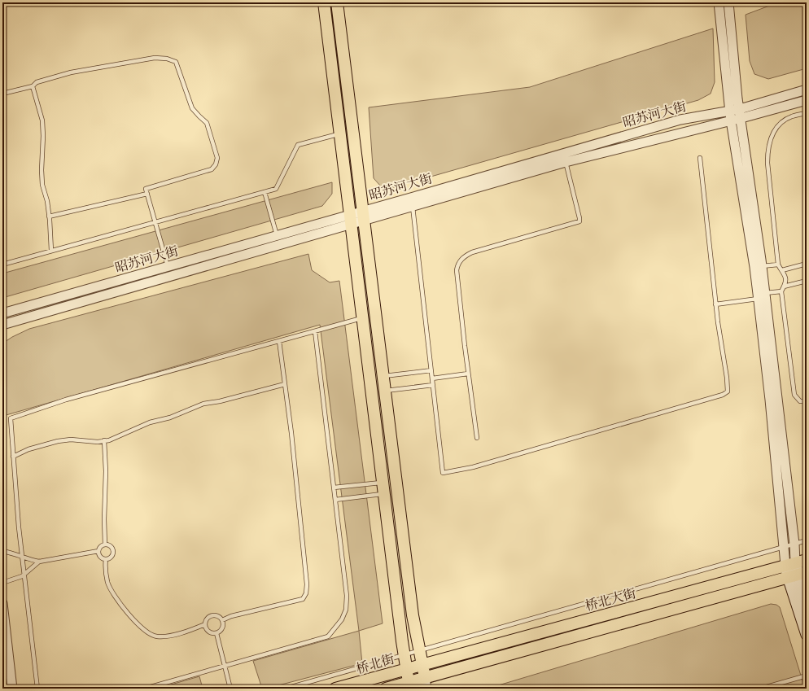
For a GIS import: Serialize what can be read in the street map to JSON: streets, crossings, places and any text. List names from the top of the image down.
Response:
{
  "streets": {
    "main road": ["桥北大街", "桥北街"],
    "street": ["昭苏河大街"]
  },
  "crossings": [
    ["桥北大街", "桥北街"]
  ]
}
